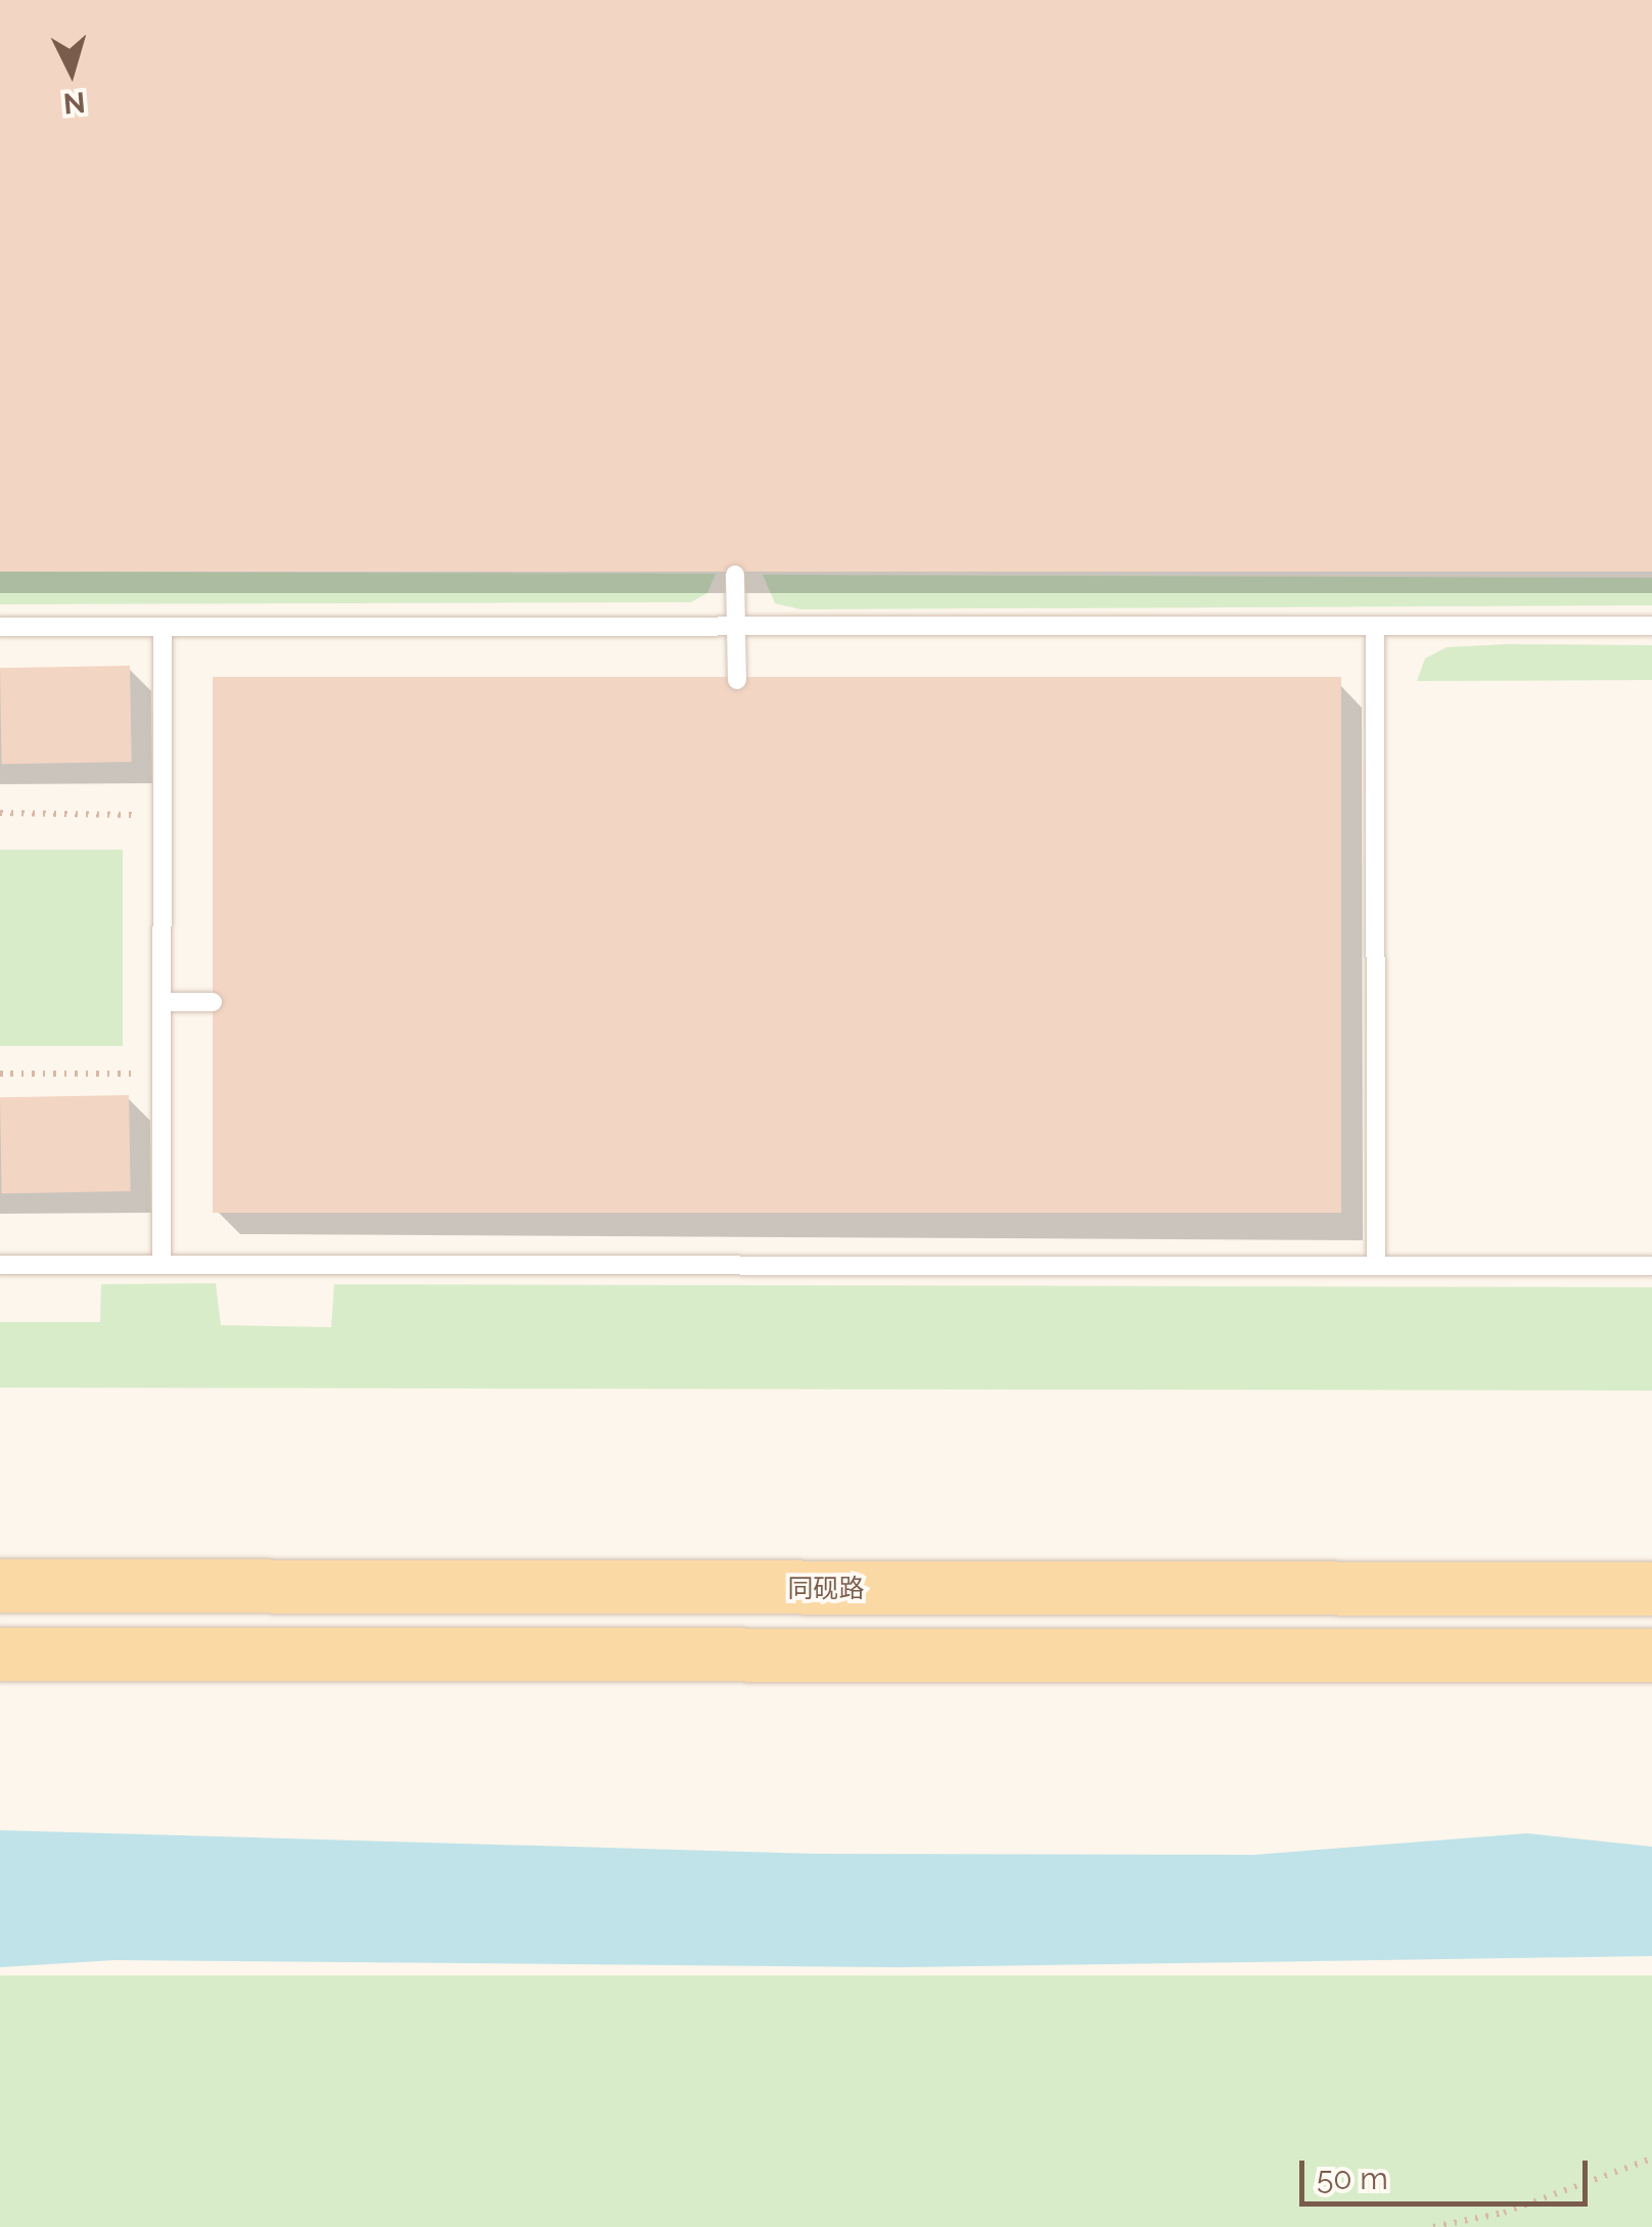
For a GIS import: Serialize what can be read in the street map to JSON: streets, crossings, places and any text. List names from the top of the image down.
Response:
{
  "streets": {
    "main road": ["同砚路"]
  },
  "scale_bar": "50 m",
  "north": "bottom"
}
